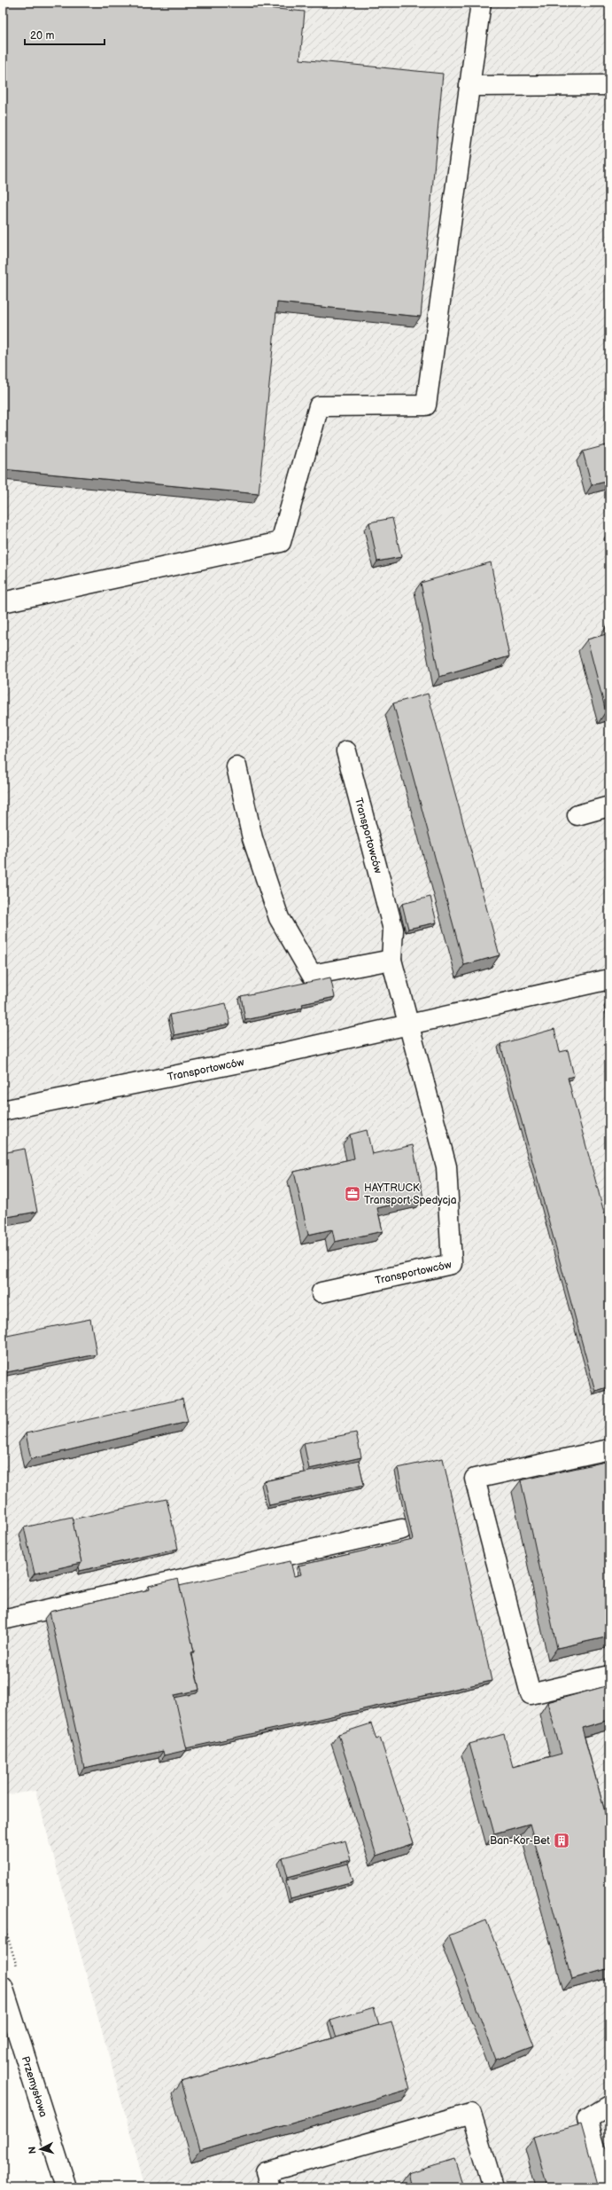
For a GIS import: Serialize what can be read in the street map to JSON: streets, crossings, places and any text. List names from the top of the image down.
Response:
{
  "streets": {
    "street": ["Transportowców", "Przemysłowa"]
  },
  "places": {
    "office": ["HAYTRUCK Transport Spedycja"],
    "building": ["Ban-Kor-Bet"]
  },
  "scale_bar": "20 m",
  "north": "left"
}
